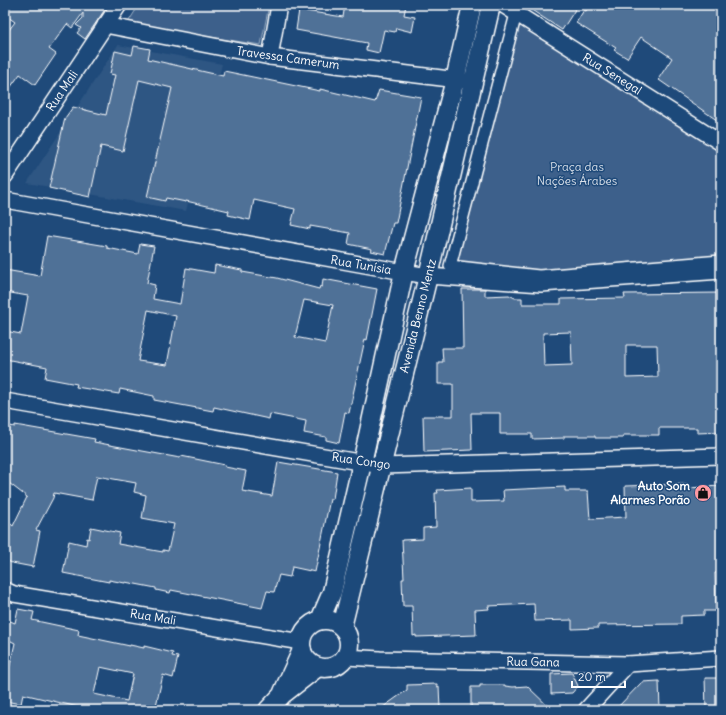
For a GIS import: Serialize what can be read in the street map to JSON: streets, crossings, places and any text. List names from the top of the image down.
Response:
{
  "streets": {
    "street": [
      "Travessa Camerum",
      "Rua Senegal",
      "Rua Mali",
      "Rua Tunísia",
      "Avenida Benno Mentz",
      "Rua Congo",
      "Rua Gana"
    ]
  },
  "crossings": [
    ["Travessa Camerum", "Rua Mali"],
    ["Travessa Camerum", "Avenida Benno Mentz"],
    ["Rua Mali", "Avenida Benno Mentz"],
    ["Rua Mali", "Rua Gana"],
    ["Rua Tunísia", "Avenida Benno Mentz"],
    ["Avenida Benno Mentz", "Rua Congo"],
    ["Avenida Benno Mentz", "Rua Gana"]
  ],
  "parks": ["Praça das Nações Árabes"],
  "places": {
    "shop": ["Auto Som Alarmes Porão"]
  },
  "scale_bar": "20 m"
}
